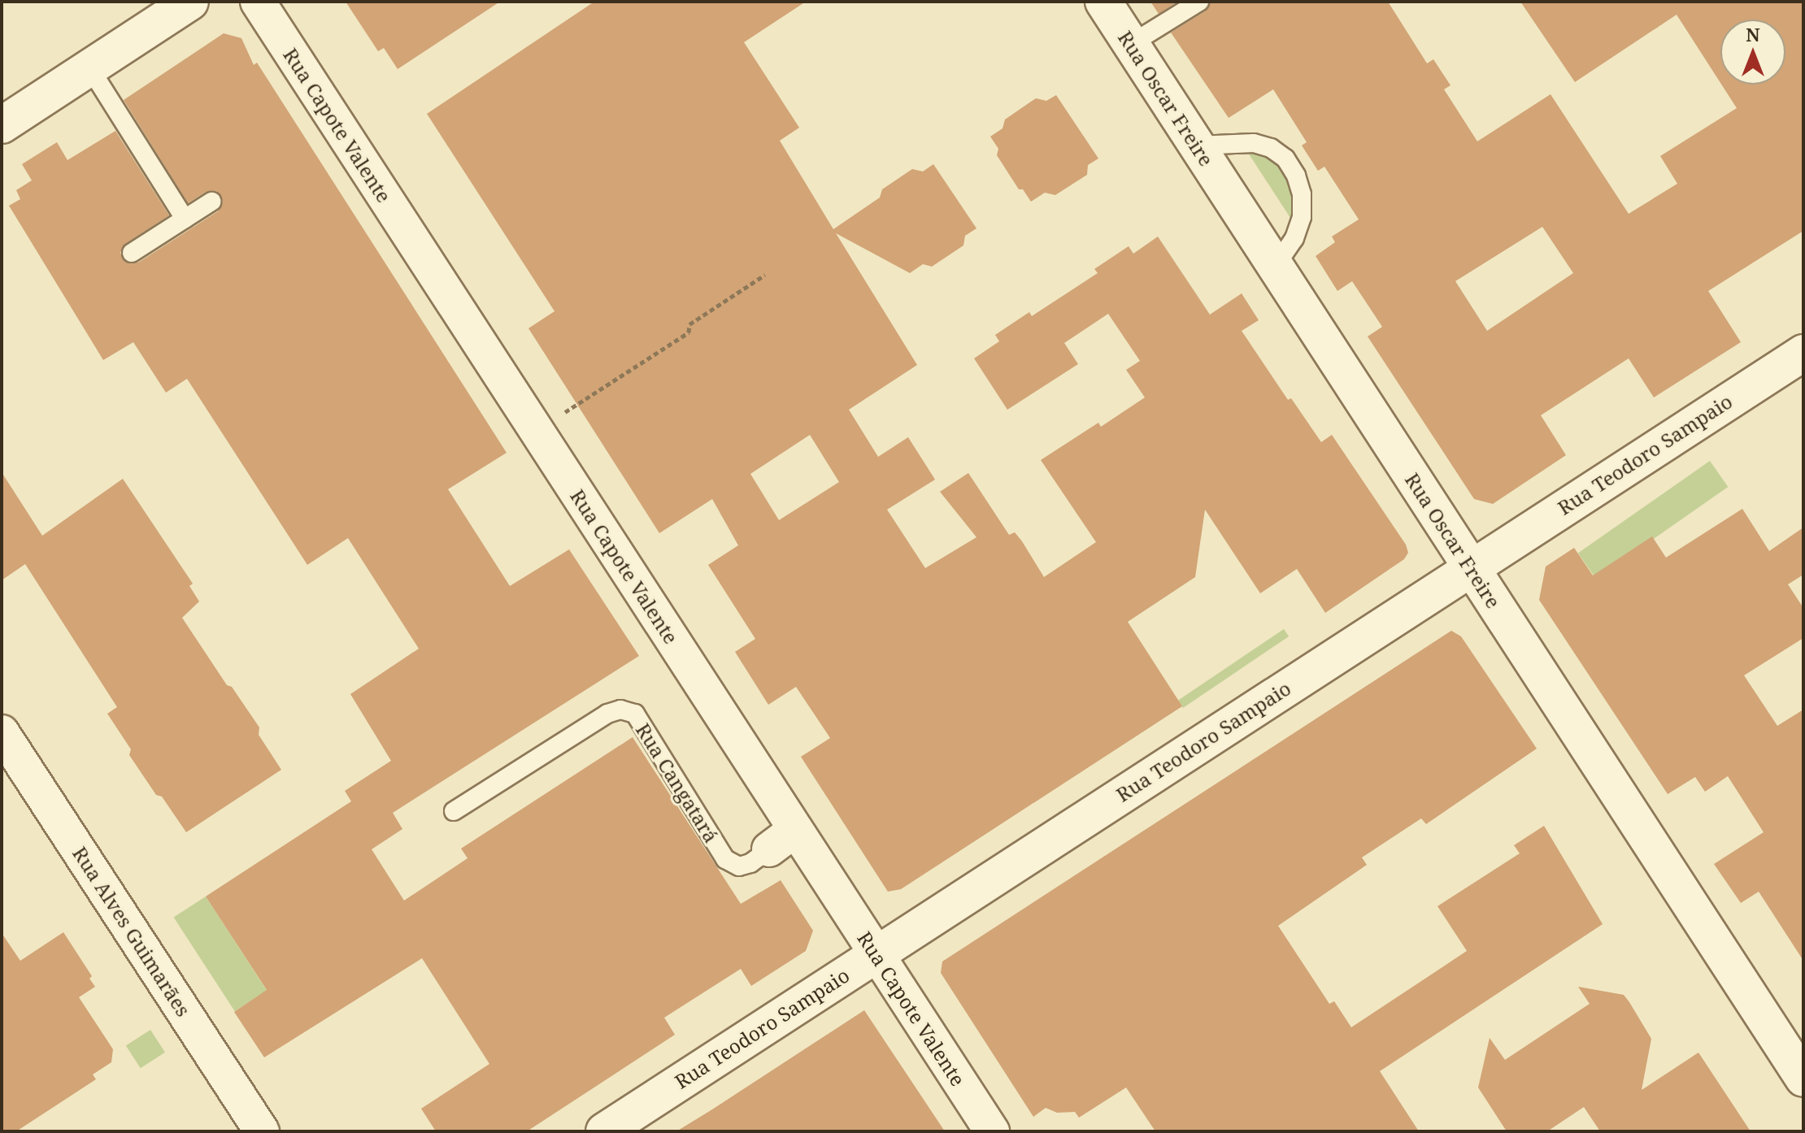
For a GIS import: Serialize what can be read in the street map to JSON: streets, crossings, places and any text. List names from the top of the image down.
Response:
{
  "streets": {
    "main road": ["Rua Oscar Freire", "Rua Teodoro Sampaio"],
    "street": ["Rua Capote Valente", "Rua Alves Guimarães"],
    "lane": ["Rua Cangatará"]
  },
  "crossings": [
    ["Rua Oscar Freire", "Rua Teodoro Sampaio"],
    ["Rua Capote Valente", "Rua Teodoro Sampaio"],
    ["Rua Capote Valente", "Rua Cangatará"]
  ],
  "north": "top"
}
